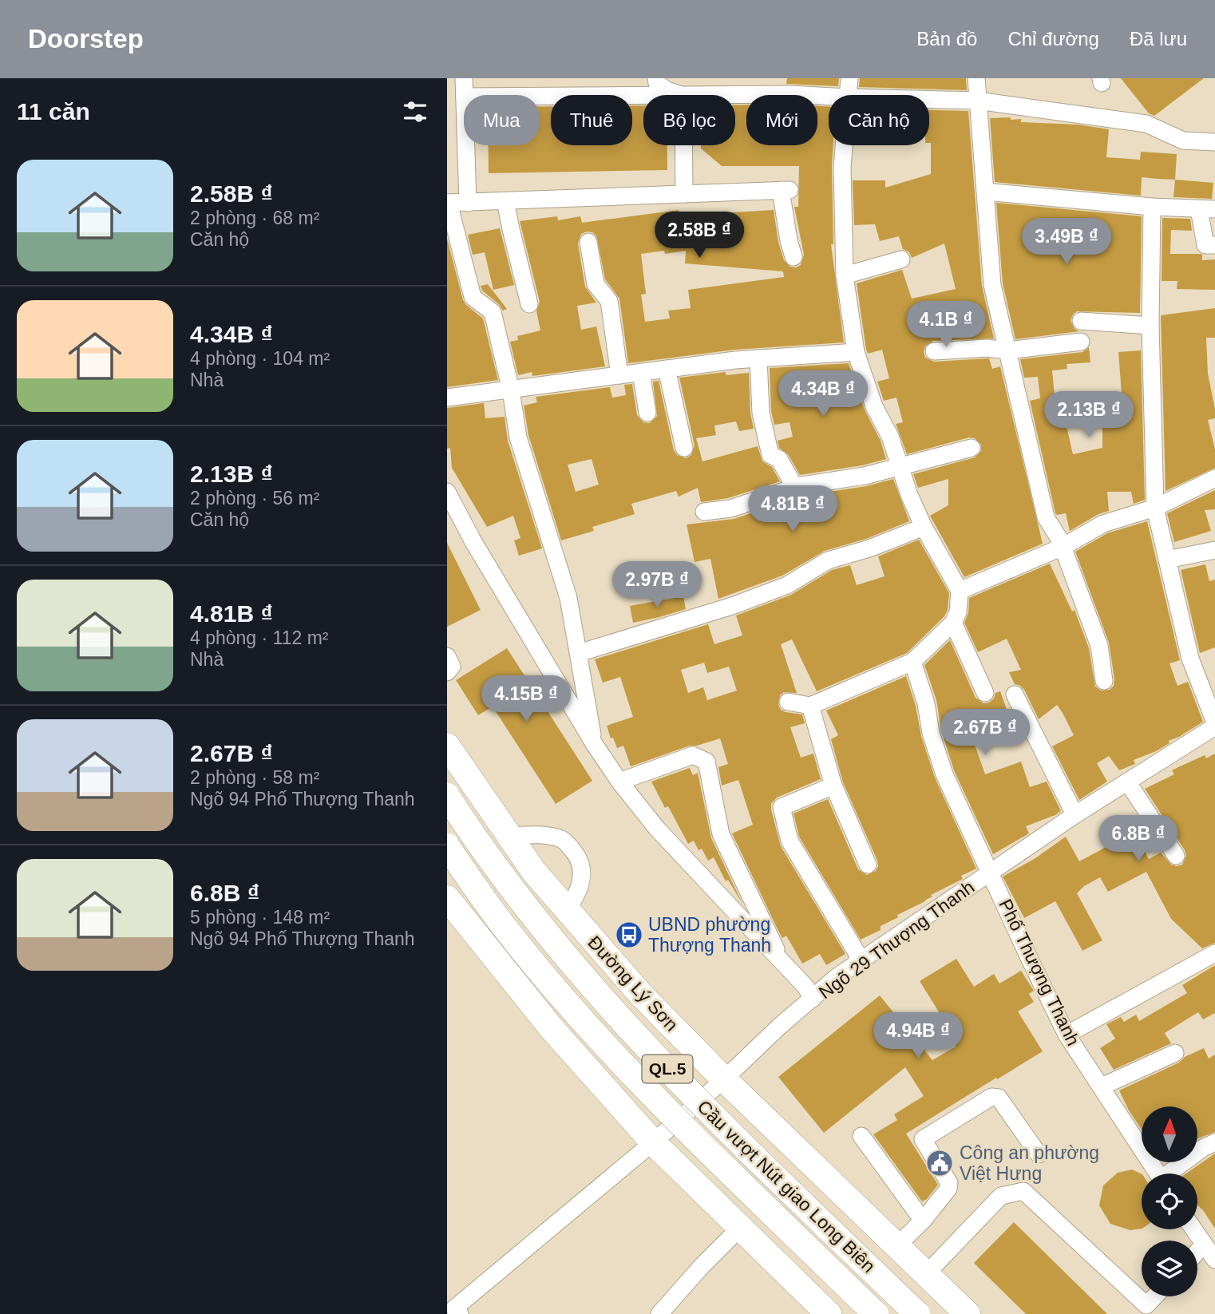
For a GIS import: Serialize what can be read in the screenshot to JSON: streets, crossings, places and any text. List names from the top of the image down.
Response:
{
  "streets": {
    "highway": ["Đường Lý Sơn", "QL.5", "Cầu vượt Nút giao Long Biên"],
    "street": ["Ngõ 29 Thượng Thanh", "Phố Thượng Thanh"]
  },
  "crossings": [
    ["Ngõ 29 Thượng Thanh", "Phố Thượng Thanh"],
    ["Ngõ 29 Thượng Thanh", "Đường Lý Sơn"]
  ],
  "places": {
    "bus stop": ["UBND phường Thượng Thanh"],
    "public building": ["Công an phường Việt Hưng"]
  },
  "north": "top",
  "page": {
    "header": "Doorstep",
    "nav": ["Bản đồ", "Chỉ đường", "Đã lưu"],
    "heading": "11 căn",
    "chip": [
      "Mua",
      "Thuê",
      "Bộ lọc",
      "Mới",
      "Căn hộ"
    ],
    "list": [
      {
        "name": "2.58B ₫",
        "note": "2 phòng · 68 m² · Căn hộ"
      },
      {
        "name": "4.34B ₫",
        "note": "4 phòng · 104 m² · Nhà"
      },
      {
        "name": "2.13B ₫",
        "note": "2 phòng · 56 m² · Căn hộ"
      },
      {
        "name": "4.81B ₫",
        "note": "4 phòng · 112 m² · Nhà"
      },
      {
        "name": "2.67B ₫",
        "note": "2 phòng · 58 m² · Ngõ 94 Phố Thượng Thanh"
      },
      {
        "name": "6.8B ₫",
        "note": "5 phòng · 148 m² · Ngõ 94 Phố Thượng Thanh"
      }
    ],
    "price": [
      "2.58B ₫",
      "3.49B ₫",
      "4.1B ₫",
      "4.34B ₫",
      "2.13B ₫",
      "4.81B ₫",
      "2.97B ₫",
      "4.15B ₫",
      "2.67B ₫",
      "6.8B ₫",
      "4.94B ₫"
    ]
  }
}
